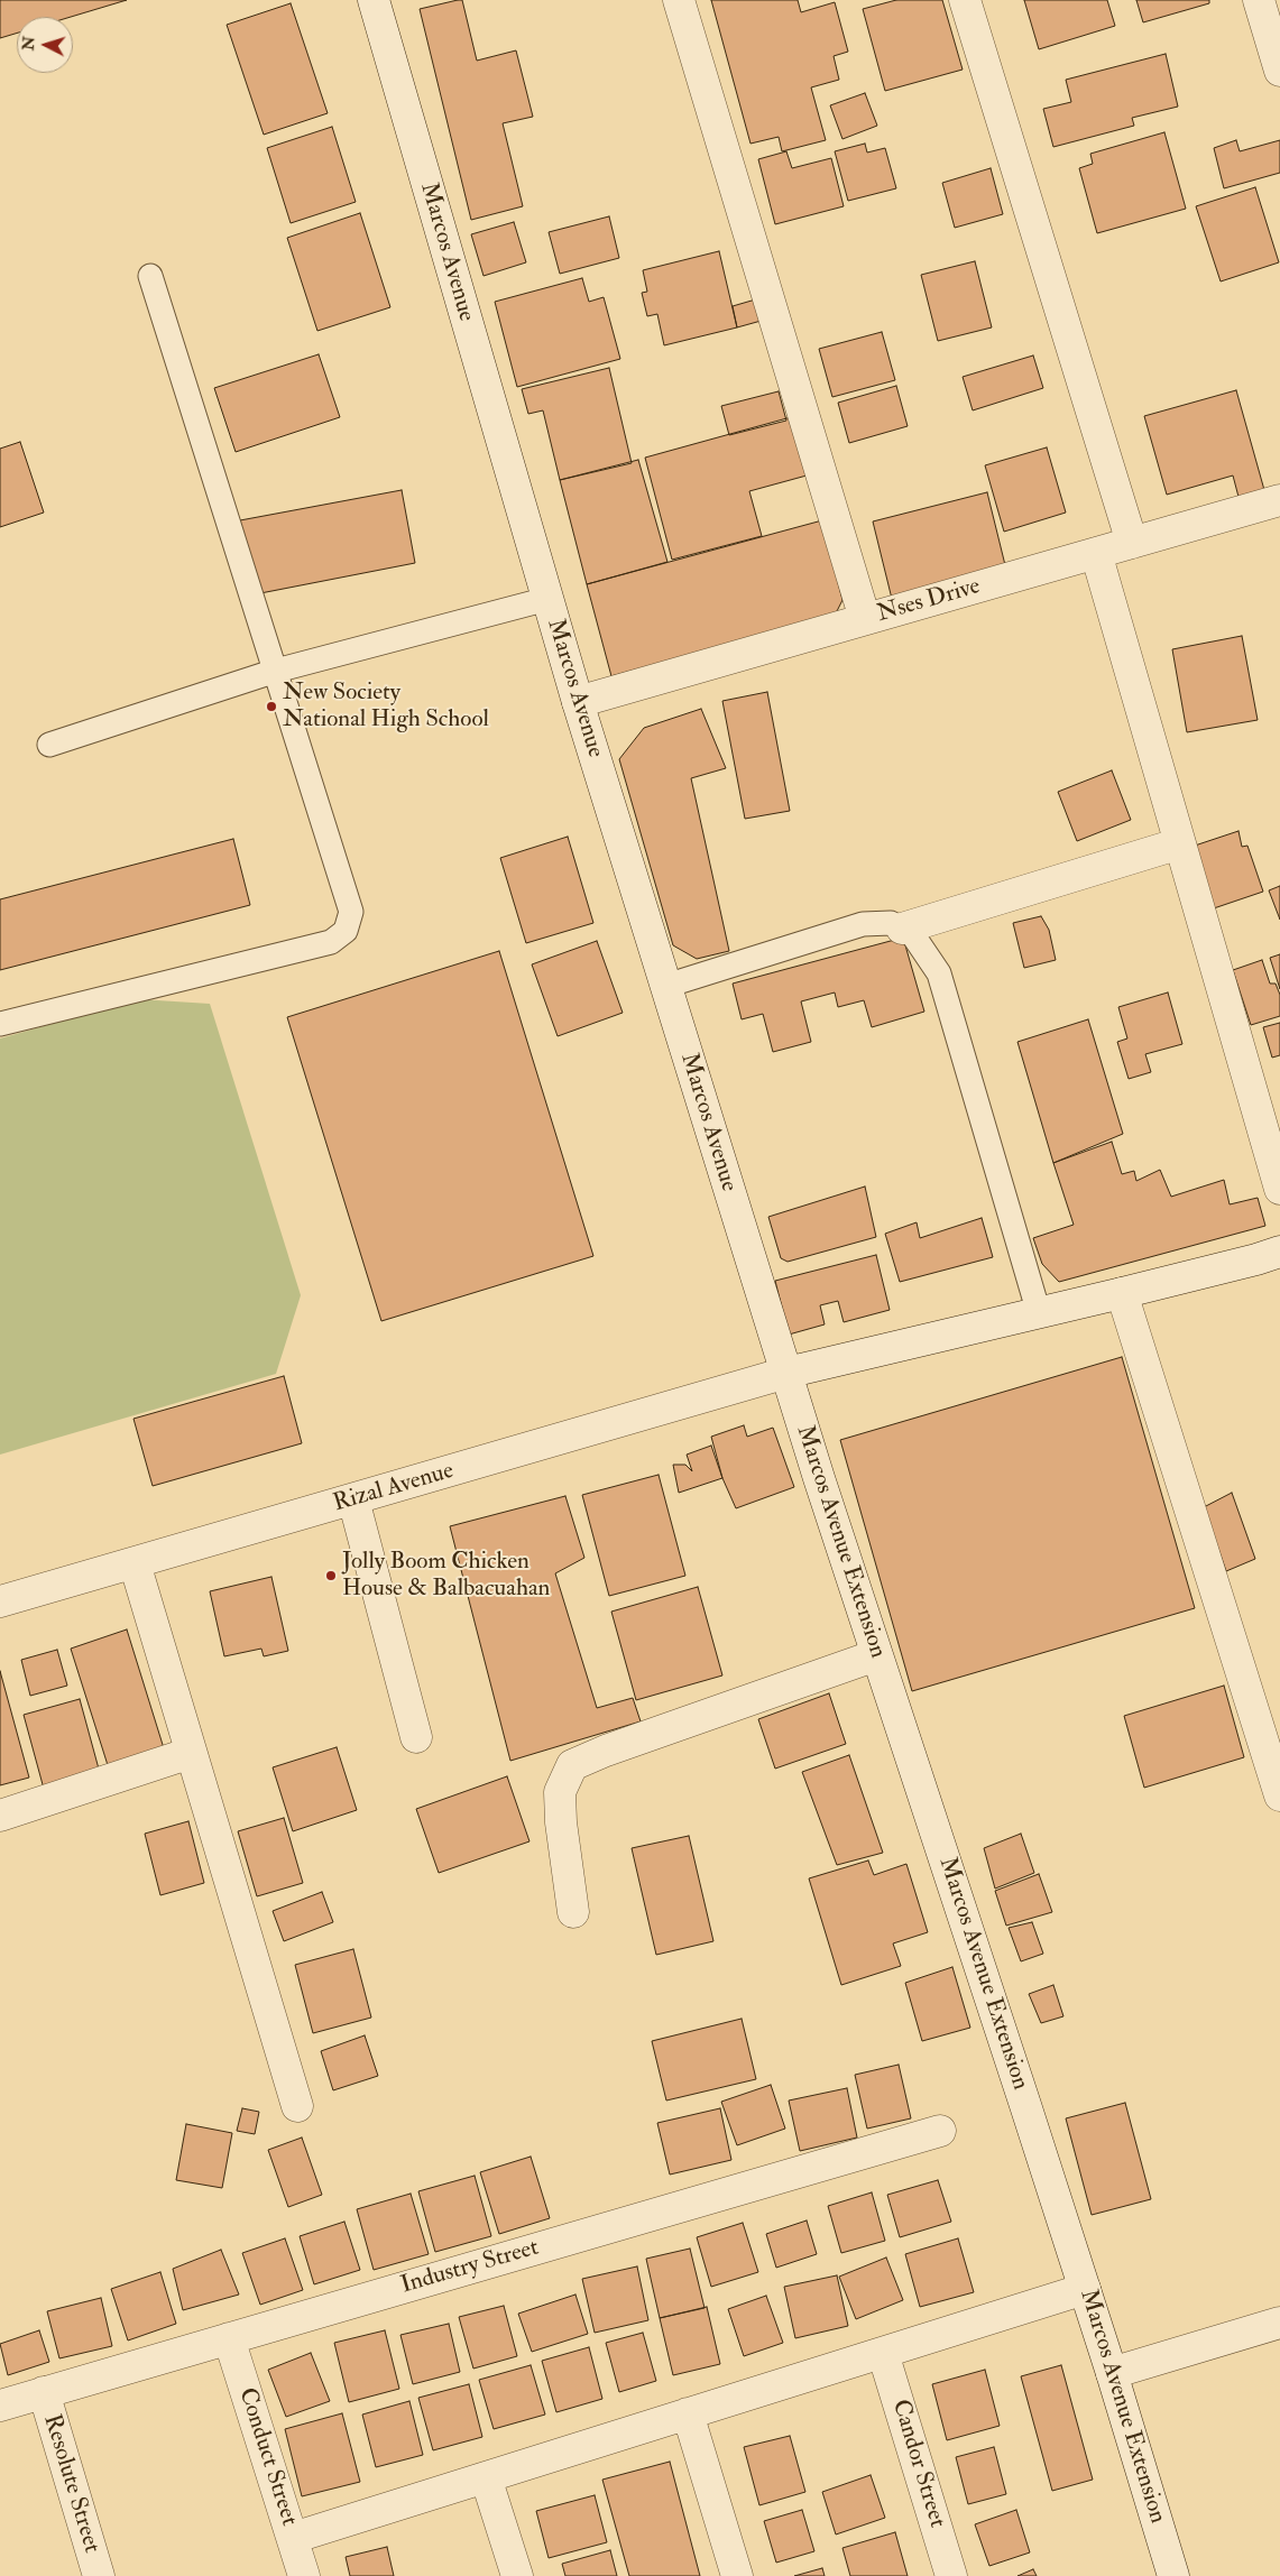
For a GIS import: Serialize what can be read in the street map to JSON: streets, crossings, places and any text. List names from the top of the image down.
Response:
{
  "streets": {
    "street": [
      "Marcos Avenue",
      "Nses Drive",
      "Rizal Avenue",
      "Marcos Avenue Extension",
      "Industry Street",
      "Conduct Street",
      "Candor Street",
      "Resolute Street"
    ]
  },
  "crossings": [
    ["Marcos Avenue", "Nses Drive"],
    ["Marcos Avenue", "Rizal Avenue"],
    ["Marcos Avenue", "Marcos Avenue Extension"],
    ["Rizal Avenue", "Marcos Avenue Extension"],
    ["Industry Street", "Conduct Street"],
    ["Industry Street", "Resolute Street"]
  ],
  "places": ["New Society National High School", "Jolly Boom Chicken House & Balbacuahan"],
  "north": "left"
}
